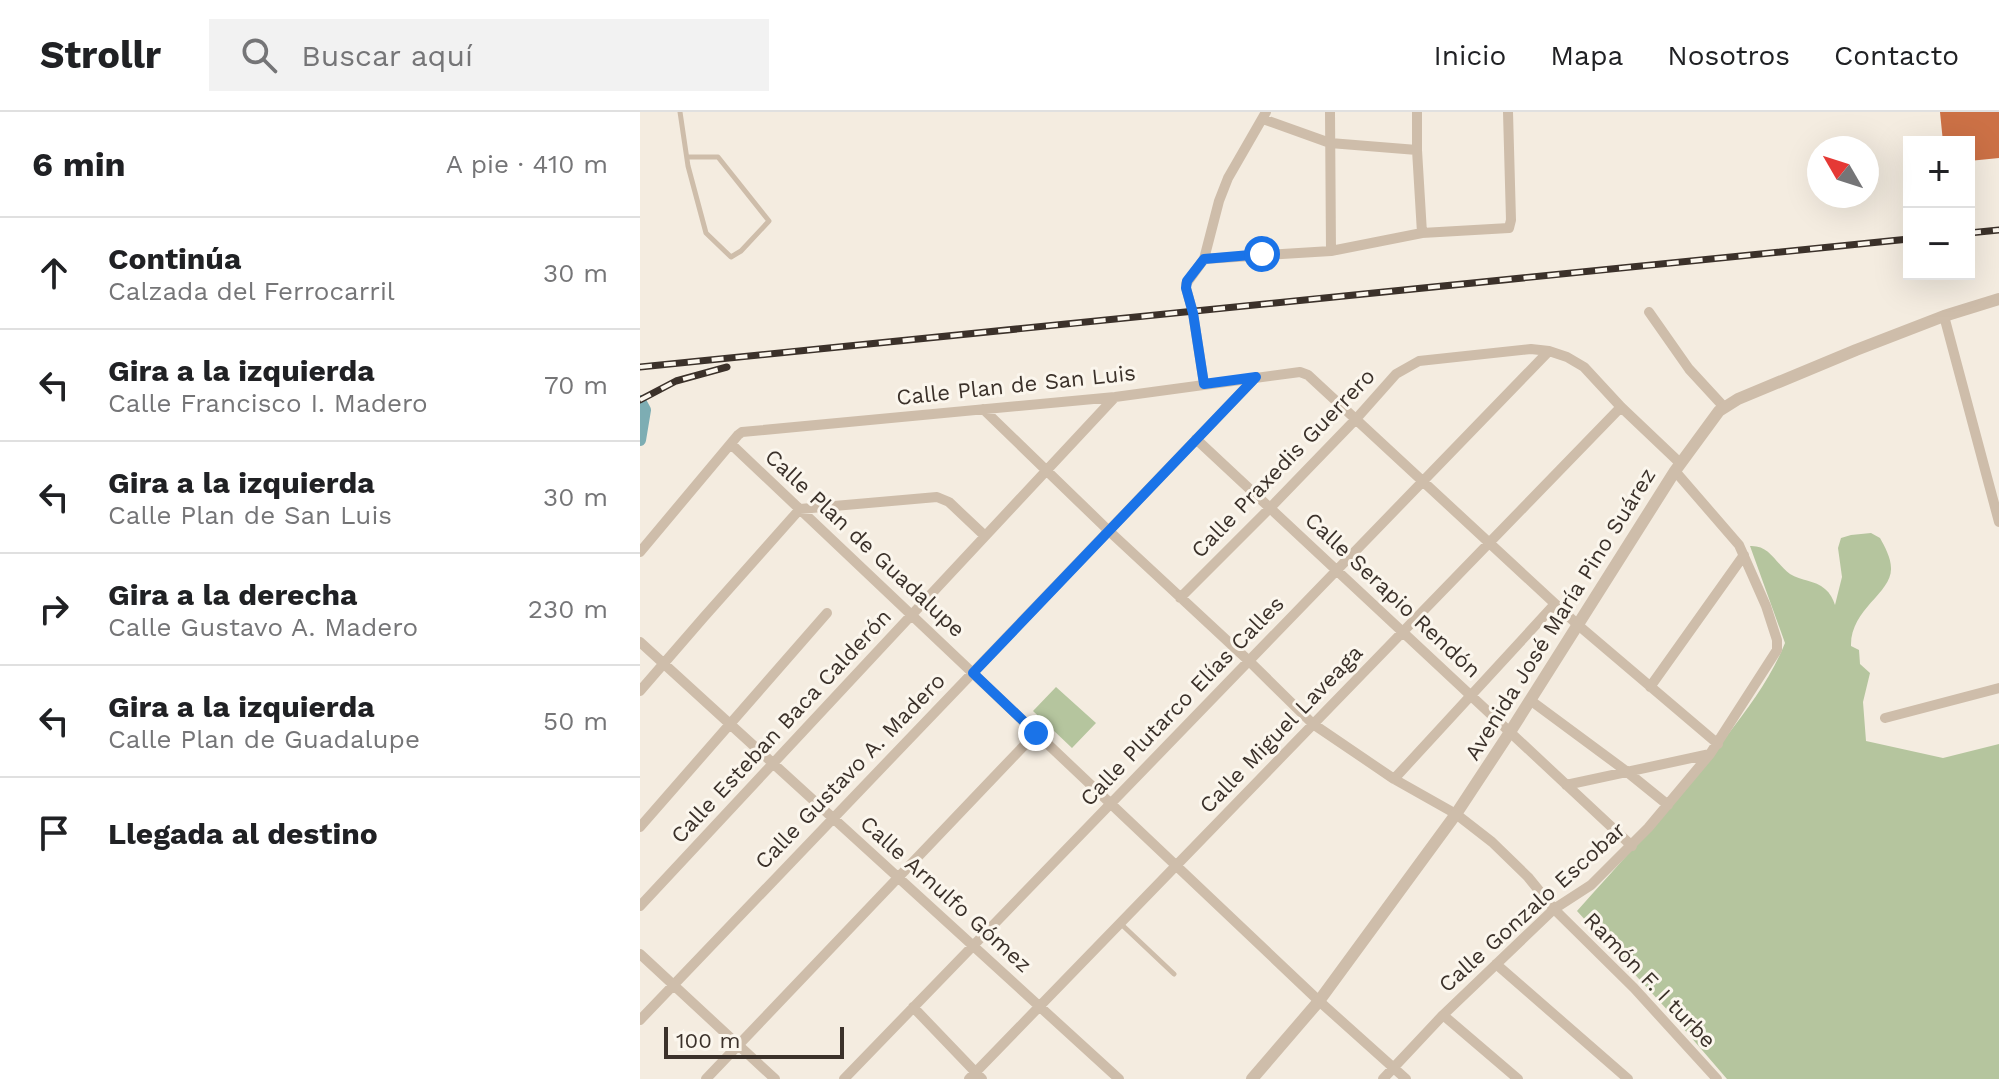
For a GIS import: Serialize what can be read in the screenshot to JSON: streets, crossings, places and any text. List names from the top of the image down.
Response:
{
  "streets": {
    "street": [
      "Calle Plan de San Luis",
      "Calle Praxedis Guerrero",
      "Calle Plan de Guadalupe",
      "Calle Serapio Rendón",
      "Avenida José María Pino Suárez",
      "Calle Plutarco Elías Calles",
      "Calle Esteban Baca Calderón",
      "Calle Miguel Laveaga",
      "Calle Gustavo A. Madero",
      "Calle Arnulfo Gómez",
      "Calle Gonzalo Escobar",
      "Ramón F. I turbe"
    ]
  },
  "crossings": [
    ["Calle Plan de San Luis", "Calle Praxedis Guerrero"],
    ["Calle Plan de San Luis", "Calle Plan de Guadalupe"],
    ["Calle Plan de San Luis", "Calle Esteban Baca Calderón"],
    ["Calle Plan de San Luis", "Calle Gustavo A. Madero"],
    ["Calle Plan de San Luis", "Ramón F. I turbe"],
    ["Calle Praxedis Guerrero", "Calle Serapio Rendón"],
    ["Calle Praxedis Guerrero", "Calle Plutarco Elías Calles"],
    ["Calle Praxedis Guerrero", "Ramón F. I turbe"],
    ["Calle Plan de Guadalupe", "Avenida José María Pino Suárez"],
    ["Calle Plan de Guadalupe", "Calle Plutarco Elías Calles"],
    ["Calle Plan de Guadalupe", "Calle Esteban Baca Calderón"],
    ["Calle Plan de Guadalupe", "Calle Miguel Laveaga"],
    ["Calle Plan de Guadalupe", "Calle Gustavo A. Madero"],
    ["Calle Plan de Guadalupe", "Calle Gonzalo Escobar"],
    ["Calle Serapio Rendón", "Avenida José María Pino Suárez"],
    ["Calle Serapio Rendón", "Calle Plutarco Elías Calles"],
    ["Calle Serapio Rendón", "Calle Miguel Laveaga"],
    ["Calle Serapio Rendón", "Calle Gustavo A. Madero"],
    ["Calle Serapio Rendón", "Calle Gonzalo Escobar"],
    ["Avenida José María Pino Suárez", "Ramón F. I turbe"],
    ["Calle Plutarco Elías Calles", "Calle Arnulfo Gómez"],
    ["Calle Plutarco Elías Calles", "Ramón F. I turbe"],
    ["Calle Esteban Baca Calderón", "Calle Arnulfo Gómez"],
    ["Calle Esteban Baca Calderón", "Ramón F. I turbe"],
    ["Calle Miguel Laveaga", "Calle Arnulfo Gómez"],
    ["Calle Miguel Laveaga", "Ramón F. I turbe"],
    ["Calle Gustavo A. Madero", "Calle Arnulfo Gómez"],
    ["Calle Gustavo A. Madero", "Ramón F. I turbe"],
    ["Calle Gonzalo Escobar", "Ramón F. I turbe"]
  ],
  "scale_bar": "100 m",
  "north": "top left",
  "page": {
    "header": "Strollr",
    "search": "Buscar aquí",
    "nav": [
      "Inicio",
      "Mapa",
      "Nosotros",
      "Contacto"
    ],
    "heading": ["6 min", "A pie · 410 m"],
    "map_buttons": ["+", "−"],
    "list": [
      ["Continúa", "Calzada del Ferrocarril", "30 m"],
      ["Gira a la izquierda", "Calle Francisco I. Madero", "70 m"],
      ["Gira a la izquierda", "Calle Plan de San Luis", "30 m"],
      ["Gira a la derecha", "Calle Gustavo A. Madero", "230 m"],
      ["Gira a la izquierda", "Calle Plan de Guadalupe", "50 m"],
      "Llegada al destino"
    ],
    "scale": "100 m"
  }
}
